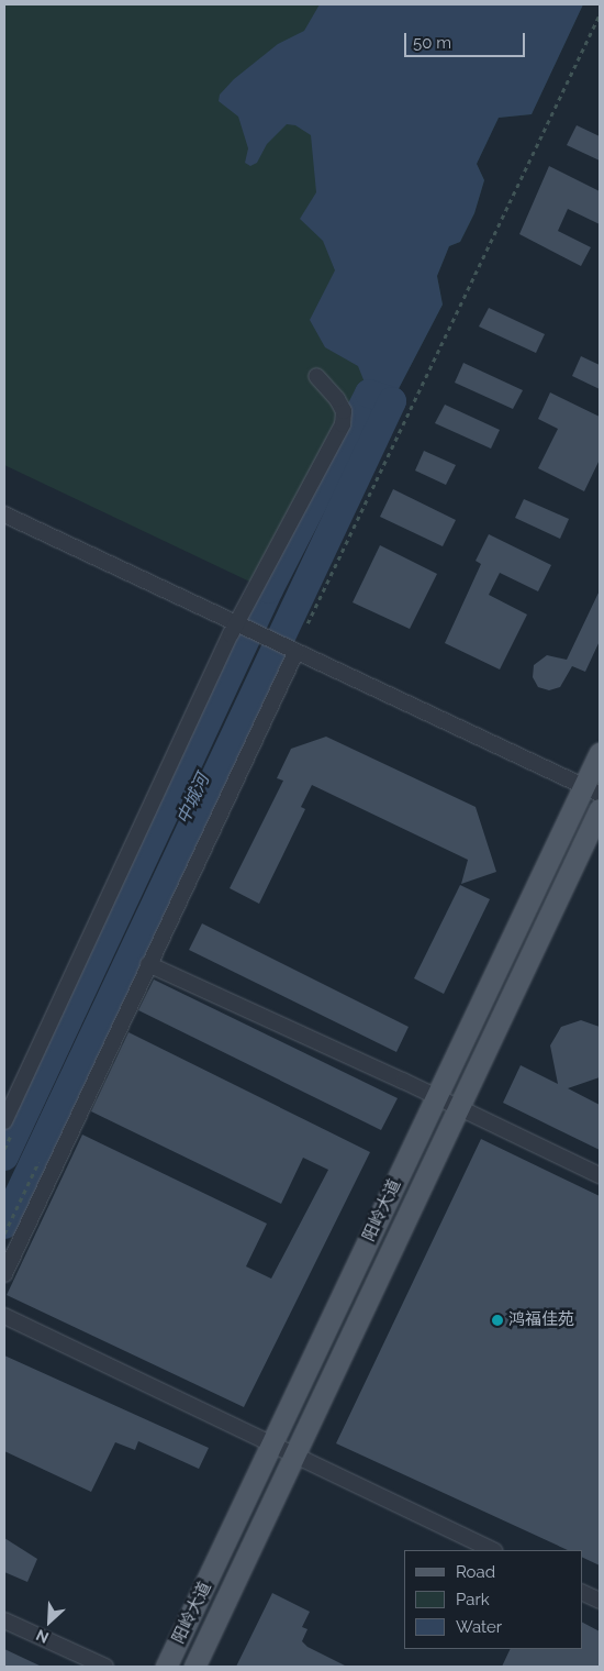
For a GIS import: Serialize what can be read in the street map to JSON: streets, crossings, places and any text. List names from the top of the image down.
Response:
{
  "streets": {
    "main road": ["阳岭大道"]
  },
  "water": ["中城河"],
  "places": ["鸿福佳苑"],
  "legend": ["Road", "Park", "Water"],
  "scale_bar": "50 m",
  "north": "bottom left"
}
